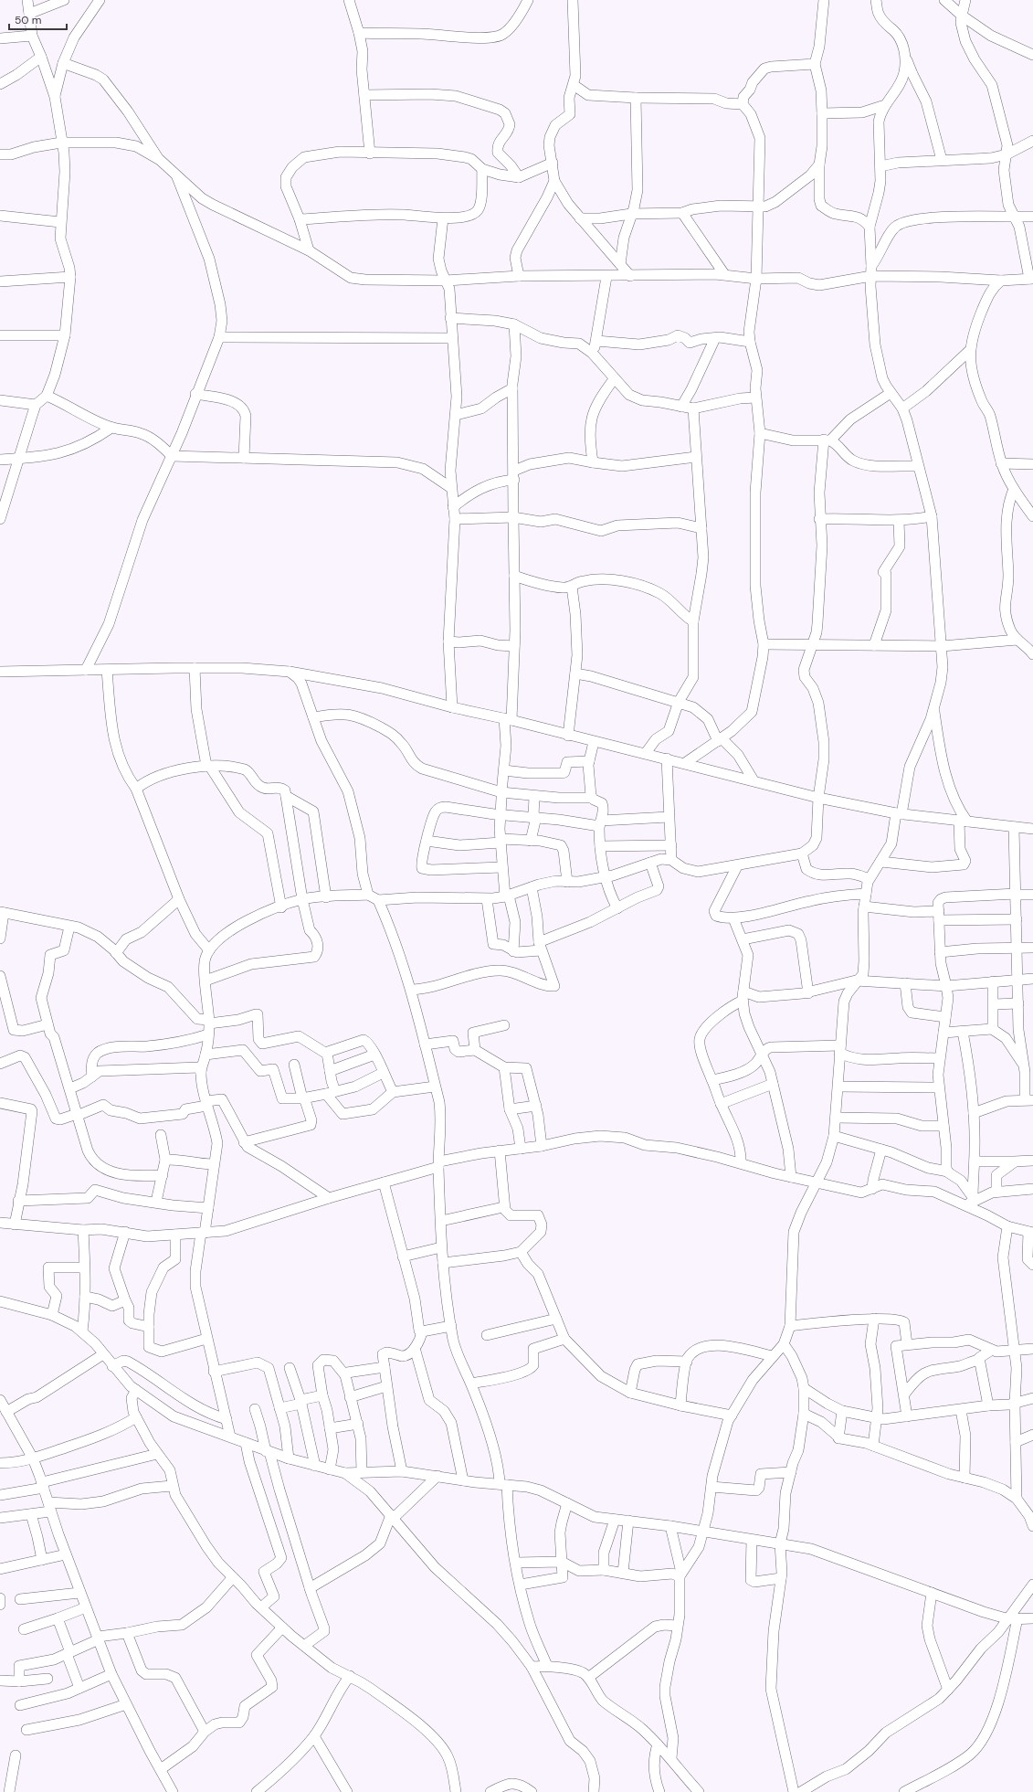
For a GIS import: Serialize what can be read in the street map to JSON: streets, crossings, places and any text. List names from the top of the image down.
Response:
{
  "scale_bar": "50 m"
}
